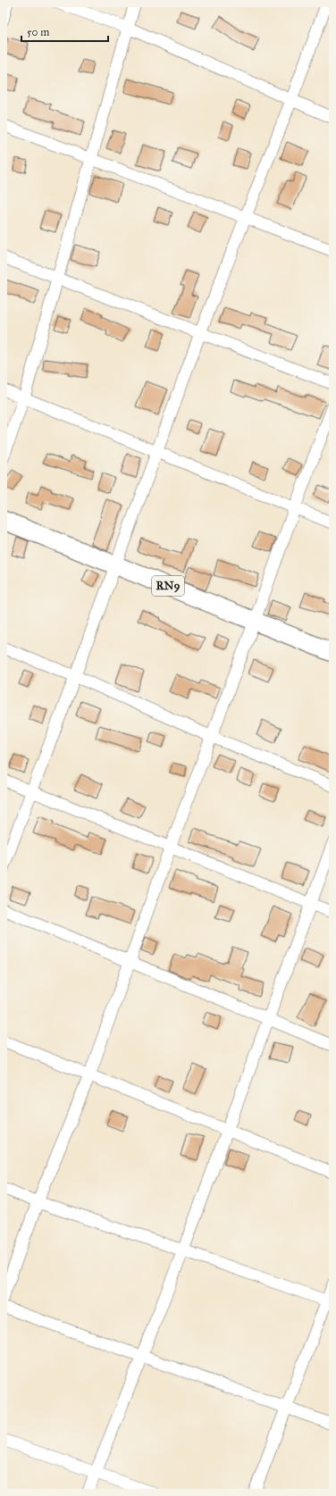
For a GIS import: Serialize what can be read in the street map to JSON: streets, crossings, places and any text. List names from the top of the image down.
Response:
{
  "streets": {
    "main road": ["RN9"]
  },
  "scale_bar": "50 m"
}
